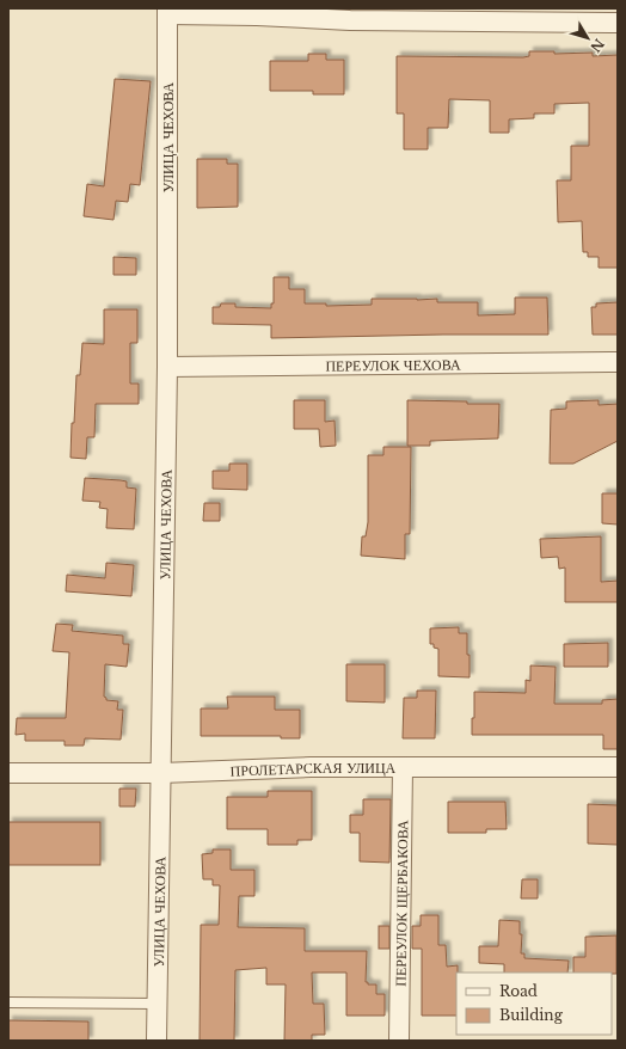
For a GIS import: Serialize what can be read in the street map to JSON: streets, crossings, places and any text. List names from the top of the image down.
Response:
{
  "streets": {
    "street": [
      "УЛИЦА ЧЕХОВА",
      "ПЕРЕУЛОК ЧЕХОВА",
      "ПРОЛЕТАРСКАЯ УЛИЦА",
      "ПЕРЕУЛОК ЩЕРБАКОВА"
    ]
  },
  "crossings": [
    ["УЛИЦА ЧЕХОВА", "ПЕРЕУЛОК ЧЕХОВА"],
    ["УЛИЦА ЧЕХОВА", "ПРОЛЕТАРСКАЯ УЛИЦА"],
    ["ПРОЛЕТАРСКАЯ УЛИЦА", "ПЕРЕУЛОК ЩЕРБАКОВА"]
  ],
  "legend": ["Road", "Building"],
  "north": "bottom right"
}
